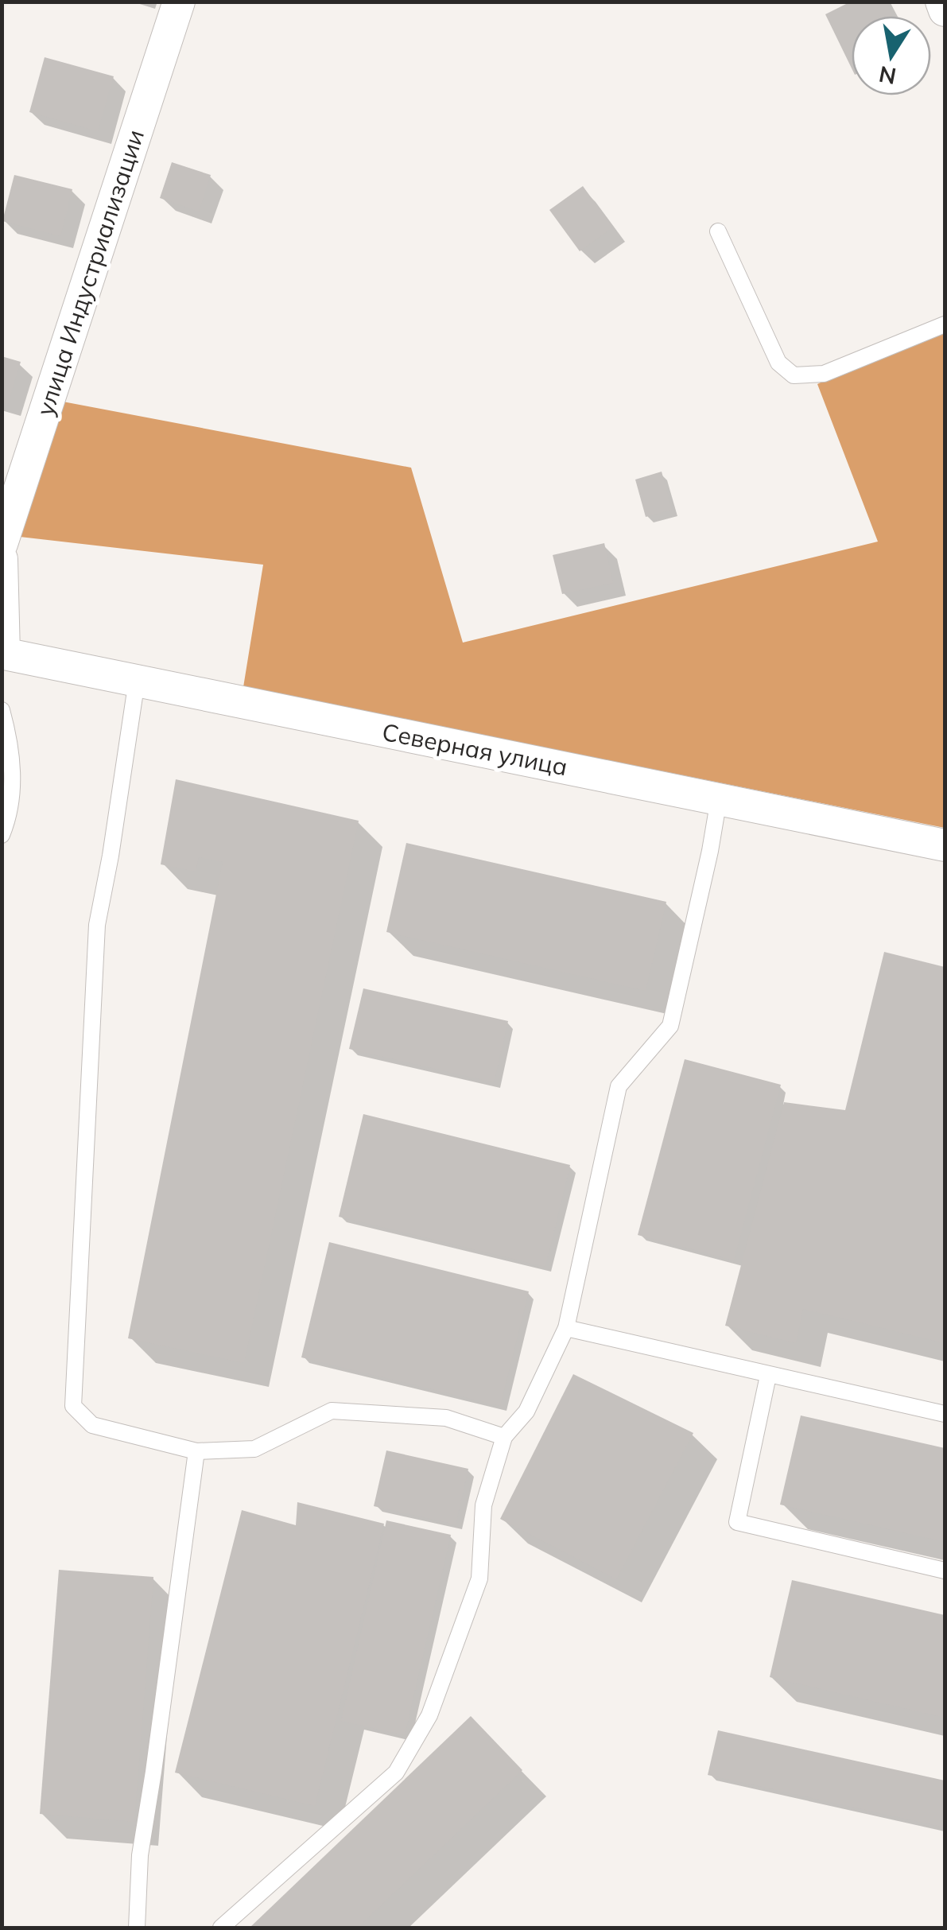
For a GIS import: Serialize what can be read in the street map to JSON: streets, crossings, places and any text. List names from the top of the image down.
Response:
{
  "streets": {
    "street": ["улица Индустриализации", "Северная улица"]
  },
  "north": "bottom"
}
